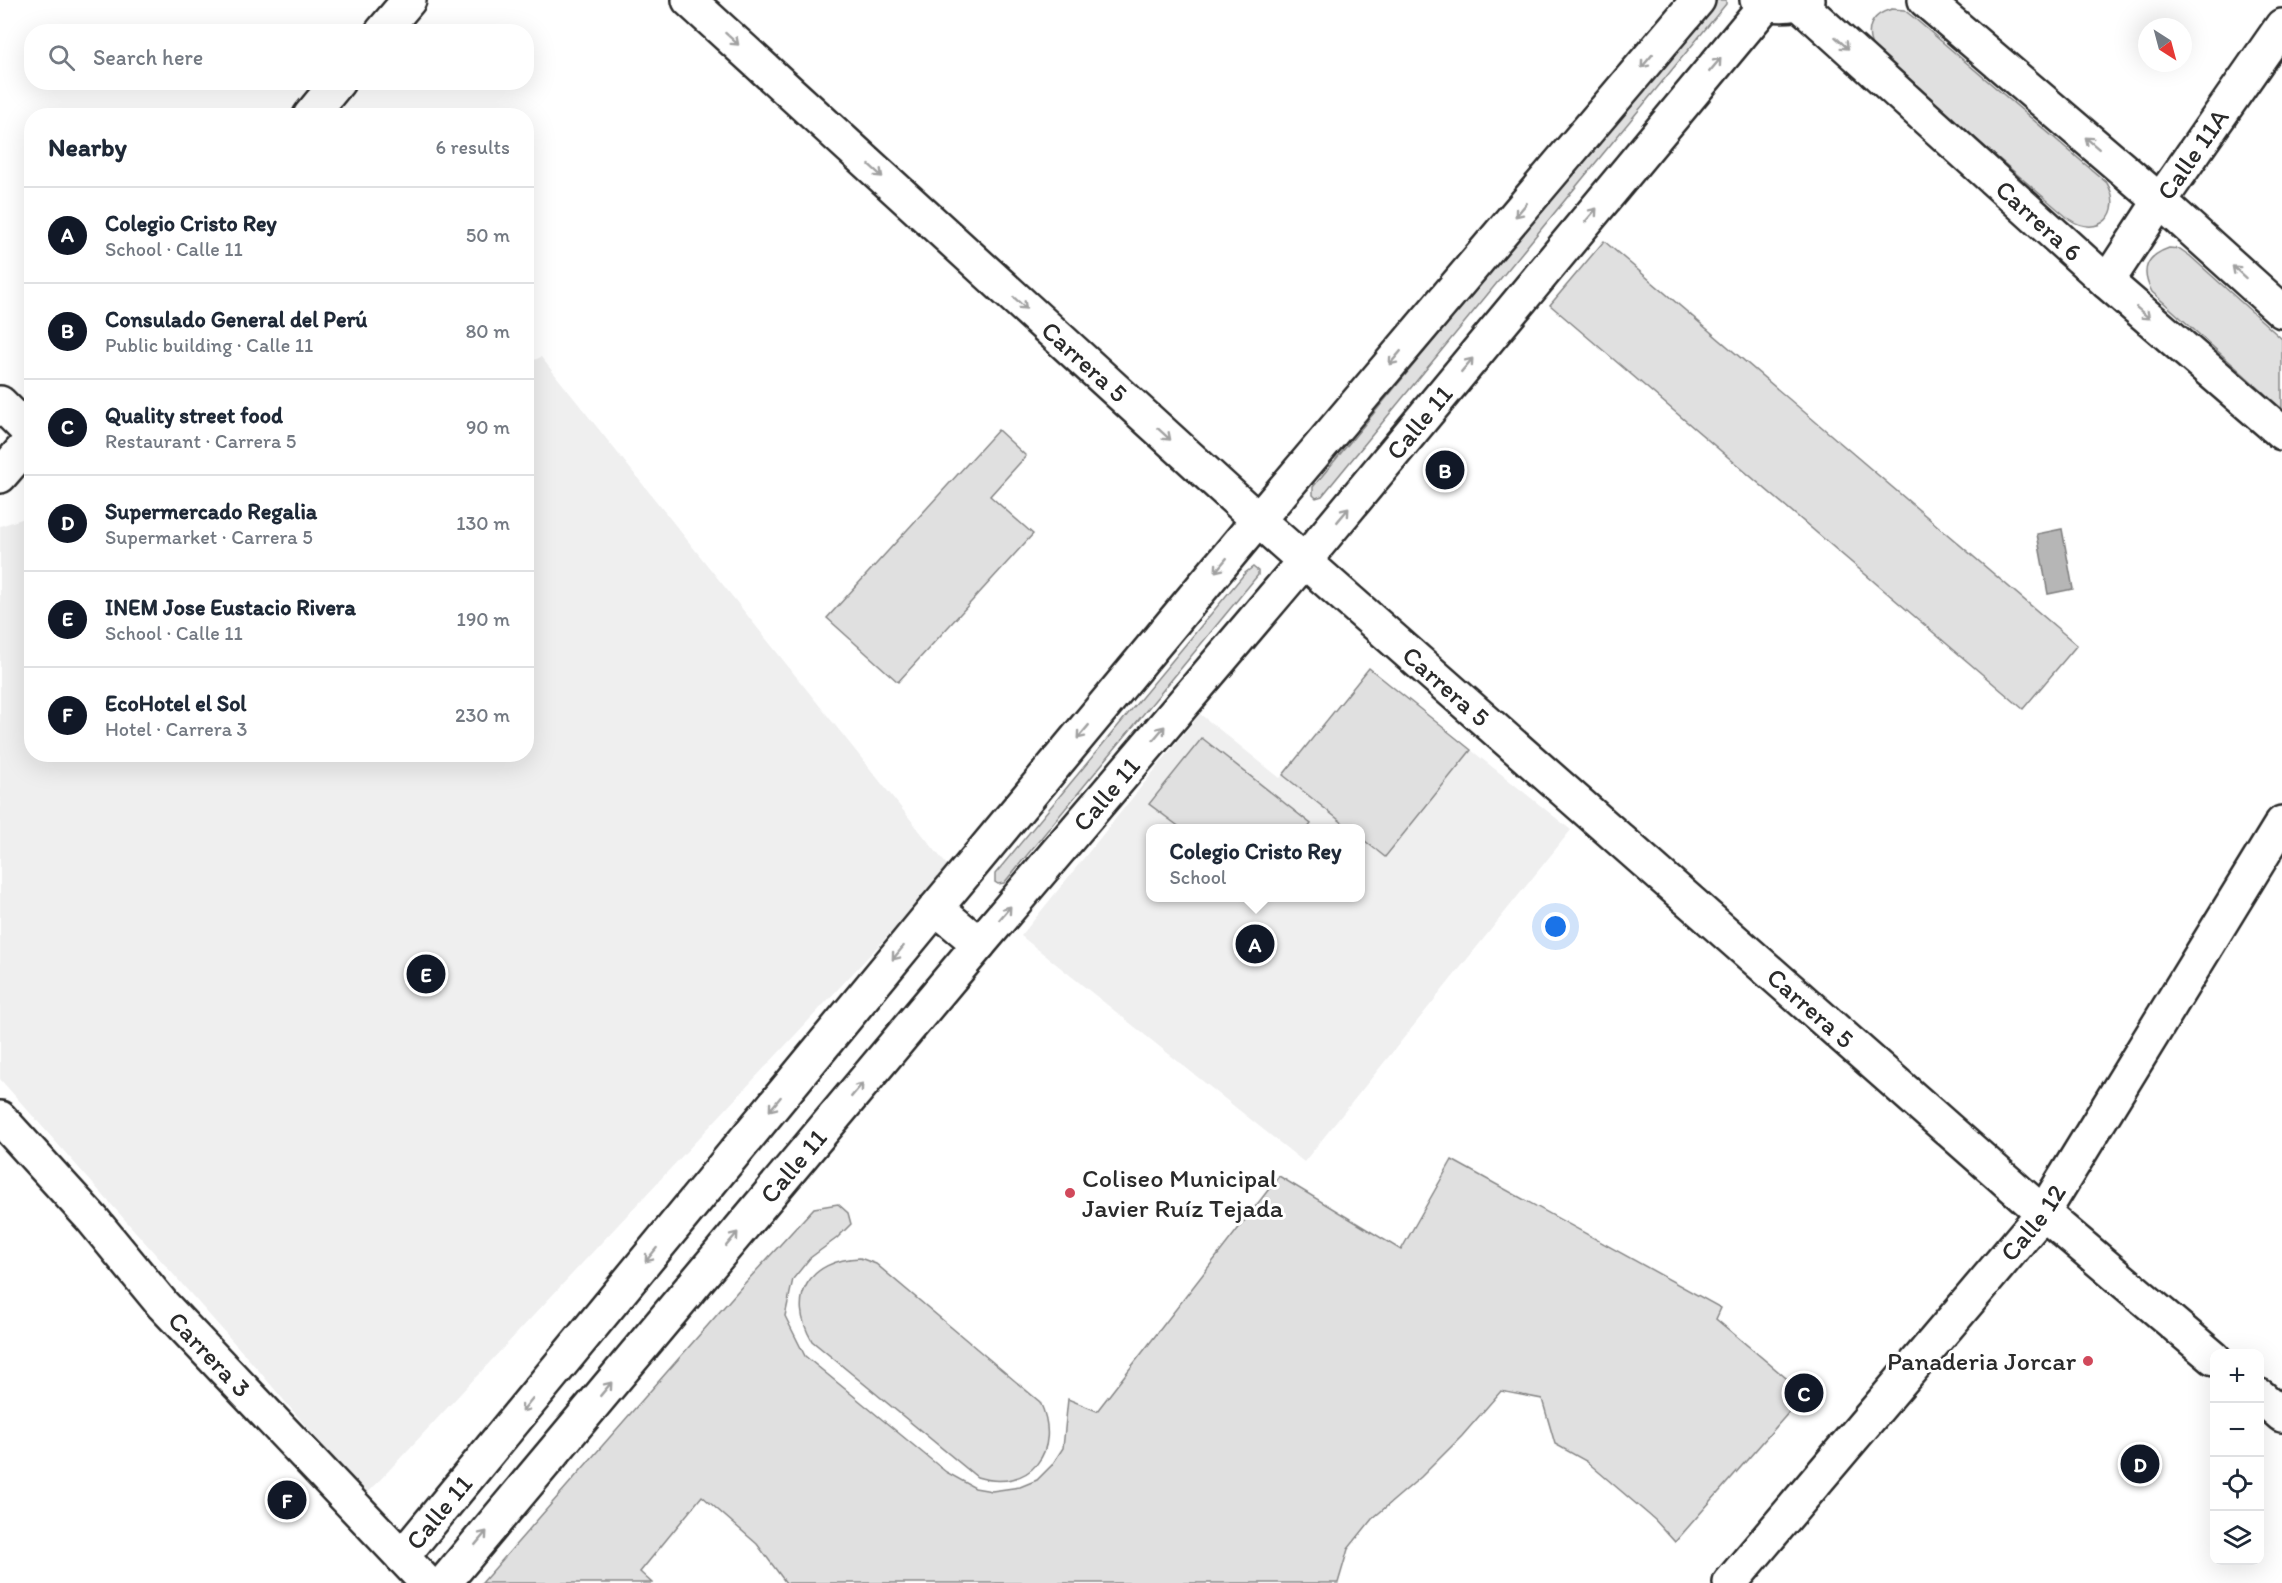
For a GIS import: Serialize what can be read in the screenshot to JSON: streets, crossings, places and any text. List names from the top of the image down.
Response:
{
  "streets": {
    "street": [
      "Calle 11A",
      "Carrera 6",
      "Carrera 5",
      "Calle 11",
      "Calle 12",
      "Carrera 3"
    ]
  },
  "crossings": [
    ["Calle 11A", "Carrera 6"],
    ["Carrera 5", "Calle 11"],
    ["Carrera 5", "Calle 12"],
    ["Calle 11", "Carrera 3"]
  ],
  "one_way": ["Carrera 5"],
  "places": ["Coliseo Municipal Javier Ruíz Tejada", "Panaderia Jorcar"],
  "north": "bottom right",
  "page": {
    "search": "Search here",
    "heading": ["Nearby", "6 results"],
    "list": [
      {
        "mark": "A",
        "name": "Colegio Cristo Rey",
        "note": "School · Calle 11",
        "value": "50 m"
      },
      {
        "mark": "B",
        "name": "Consulado General del Perú",
        "note": "Public building · Calle 11",
        "value": "80 m"
      },
      {
        "mark": "C",
        "name": "Quality street food",
        "note": "Restaurant · Carrera 5",
        "value": "90 m"
      },
      {
        "mark": "D",
        "name": "Supermercado Regalia",
        "note": "Supermarket · Carrera 5",
        "value": "130 m"
      },
      {
        "mark": "E",
        "name": "INEM Jose Eustacio Rivera",
        "note": "School · Calle 11",
        "value": "190 m"
      },
      {
        "mark": "F",
        "name": "EcoHotel el Sol",
        "note": "Hotel · Carrera 3",
        "value": "230 m"
      }
    ],
    "pins": [
      "B",
      "A",
      "E",
      "C",
      "D",
      "F"
    ],
    "popup": ["Colegio Cristo Rey", "School"],
    "map_buttons": ["+", "−"]
  }
}
